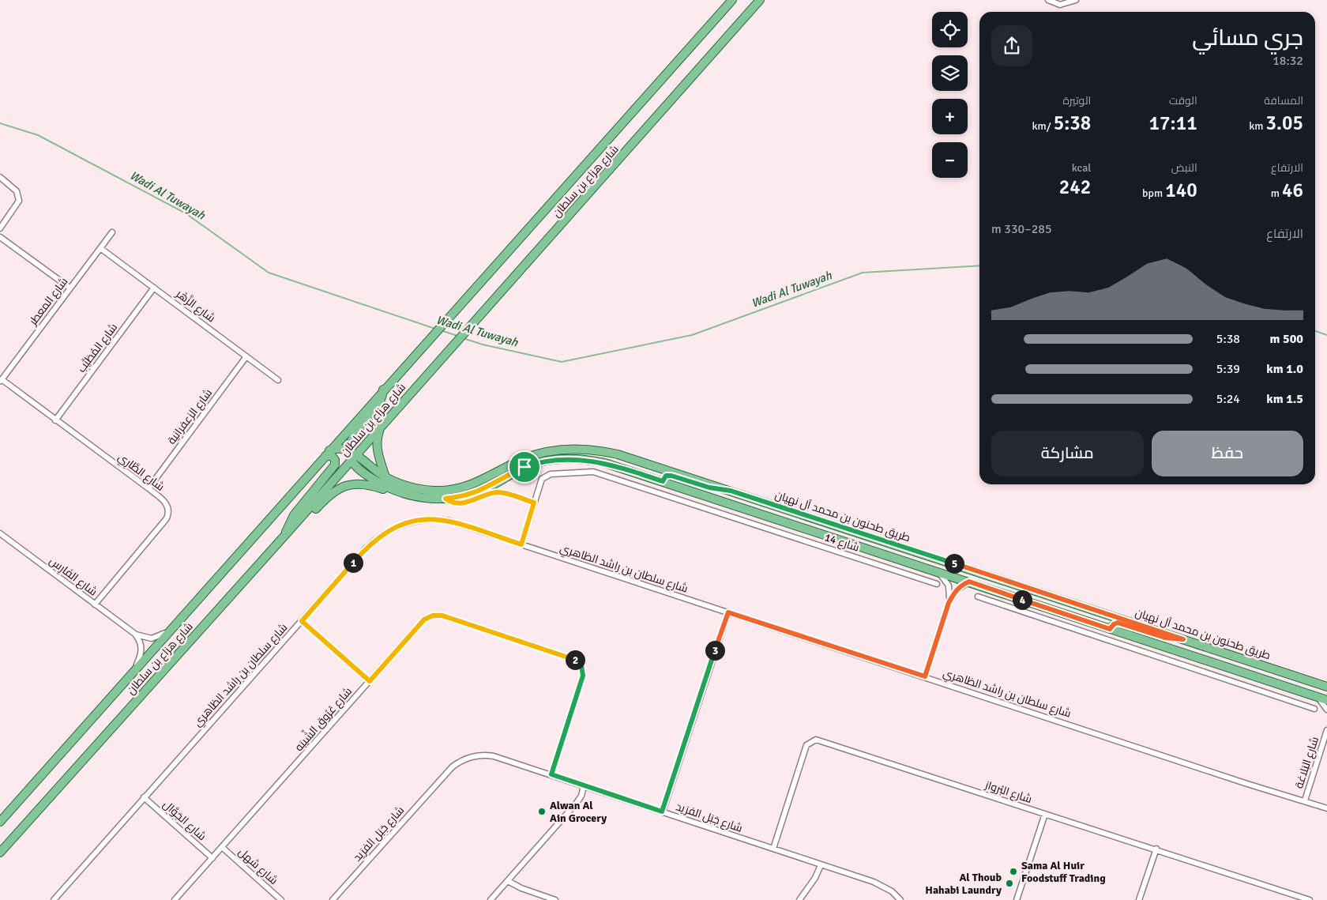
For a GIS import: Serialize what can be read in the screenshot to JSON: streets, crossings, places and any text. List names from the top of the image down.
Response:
{
  "streets": {
    "main road": ["شارع هزاع بن سلطان", "طريق طحنون بن محمد آل نهيان"],
    "street": [
      "شارع المعطر",
      "شارع الزَّهْر",
      "شارع المُطَيَّب",
      "شارع الزعفرانية",
      "شارع الطَّارِي",
      "شارع 14",
      "شارع سلطان بن راشد الظاهري",
      "شارع الفَارِس",
      "شارع عُرُوق الشِّيبَه",
      "شارع البَلاغة",
      "شارع البُرواز",
      "شارع جَبَل الفرَيد",
      "شارع الجَوَّال",
      "شارع شهل"
    ]
  },
  "crossings": [
    ["شارع هزاع بن سلطان", "طريق طحنون بن محمد آل نهيان"],
    ["شارع هزاع بن سلطان", "شارع الفَارِس"],
    ["شارع المعطر", "شارع الزَّهْر"],
    ["شارع المعطر", "شارع الطَّارِي"],
    ["شارع الزَّهْر", "شارع المُطَيَّب"],
    ["شارع الزَّهْر", "شارع الزعفرانية"],
    ["شارع المُطَيَّب", "شارع الطَّارِي"],
    ["شارع الزعفرانية", "شارع الطَّارِي"],
    ["شارع الطَّارِي", "شارع الفَارِس"],
    ["شارع 14", "شارع سلطان بن راشد الظاهري"],
    ["شارع سلطان بن راشد الظاهري", "شارع البَلاغة"],
    ["شارع سلطان بن راشد الظاهري", "شارع الجَوَّال"],
    ["شارع عُرُوق الشِّيبَه", "شارع جَبَل الفرَيد"],
    ["شارع عُرُوق الشِّيبَه", "شارع الجَوَّال"],
    ["شارع عُرُوق الشِّيبَه", "شارع شهل"],
    ["شارع البُرواز", "شارع جَبَل الفرَيد"]
  ],
  "water": ["Wadi Al Tuwayah"],
  "places": ["Alwan Al Ain Grocery", "Sama Al Huir Foodstuff Trading", "Al Thoub Hahabi Laundry"],
  "page": {
    "map_buttons": ["+", "−"],
    "heading": ["جري مسائي", "18:32"],
    "stats": [
      ["المسافة", "3.05 km"],
      ["الوقت", "17:11"],
      ["الوتيرة", "5:38 /km"],
      ["الارتفاع", "46 m"],
      ["النبض", "140 bpm"],
      ["kcal", "242"]
    ],
    "chart": ["الارتفاع", "285–330 m"],
    "list": [
      {
        "name": "500 m",
        "note": "5:38"
      },
      {
        "name": "1.0 km",
        "note": "5:39"
      },
      {
        "name": "1.5 km",
        "note": "5:24"
      }
    ],
    "buttons": ["حفظ", "مشاركة"],
    "pins": [
      "1",
      "5",
      "4",
      "3",
      "2"
    ]
  }
}
